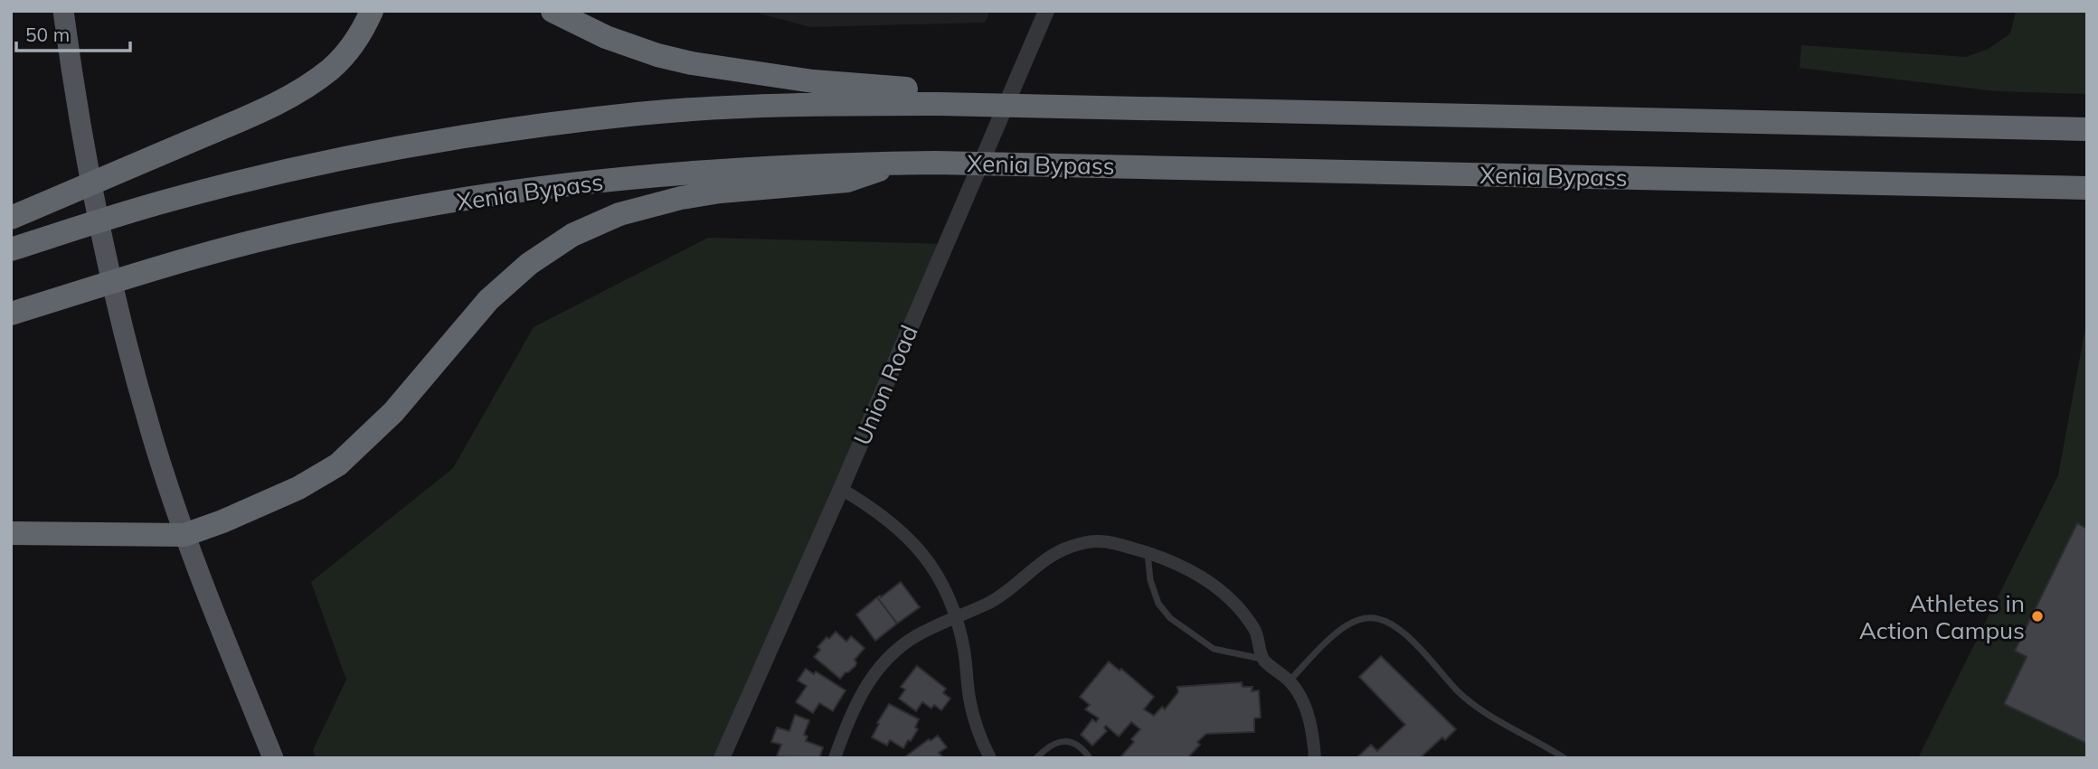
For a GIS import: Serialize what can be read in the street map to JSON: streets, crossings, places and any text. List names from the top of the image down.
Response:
{
  "streets": {
    "highway": ["Xenia Bypass"],
    "street": ["Union Road"]
  },
  "places": ["Athletes in Action Campus"],
  "scale_bar": "50 m"
}
